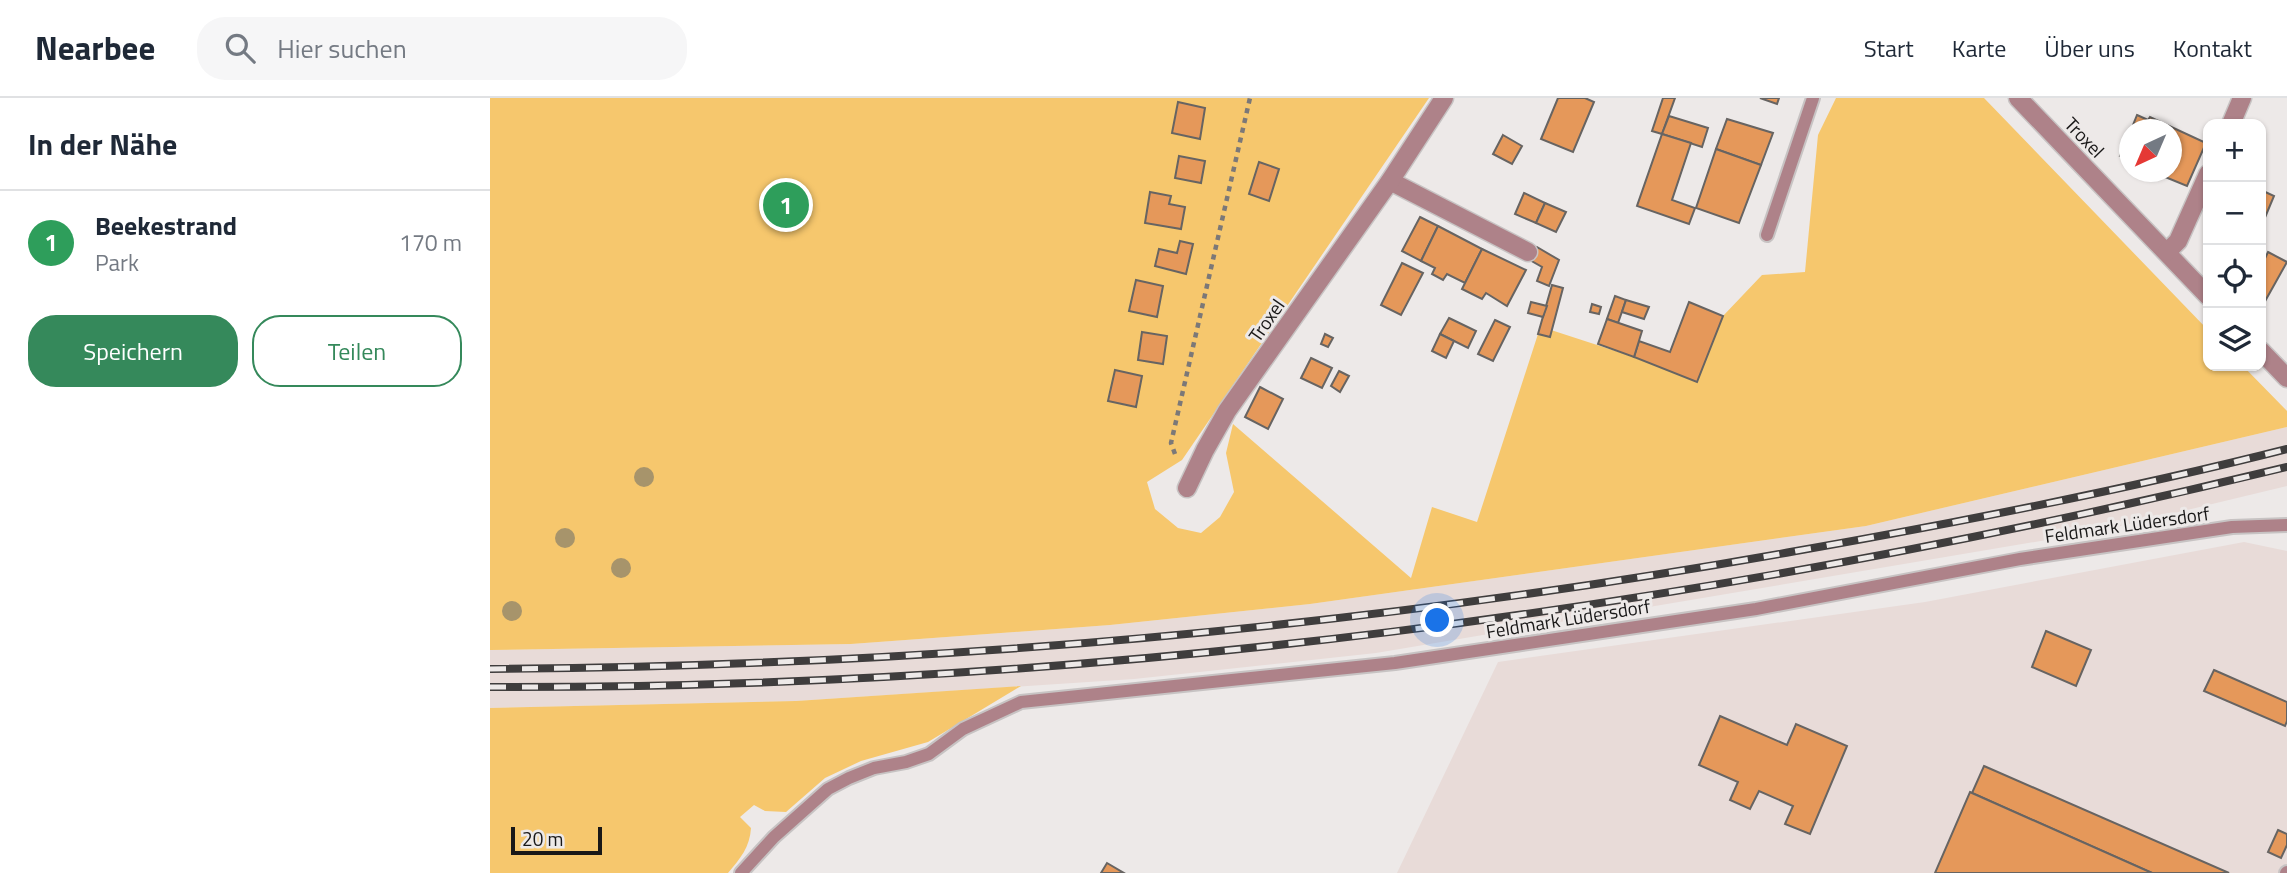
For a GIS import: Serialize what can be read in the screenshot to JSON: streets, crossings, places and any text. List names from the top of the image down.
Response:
{
  "streets": {
    "street": ["Troxel"],
    "lane": ["Feldmark Lüdersdorf"]
  },
  "scale_bar": "20 m",
  "north": "bottom left",
  "page": {
    "header": "Nearbee",
    "search": "Hier suchen",
    "nav": [
      "Start",
      "Karte",
      "Über uns",
      "Kontakt"
    ],
    "heading": "In der Nähe",
    "map_buttons": ["+", "−"],
    "pins": "1",
    "list": [
      {
        "mark": "1",
        "name": "Beekestrand",
        "note": "Park",
        "value": "170 m"
      }
    ],
    "buttons": ["Speichern", "Teilen"],
    "scale": "20 m"
  }
}
